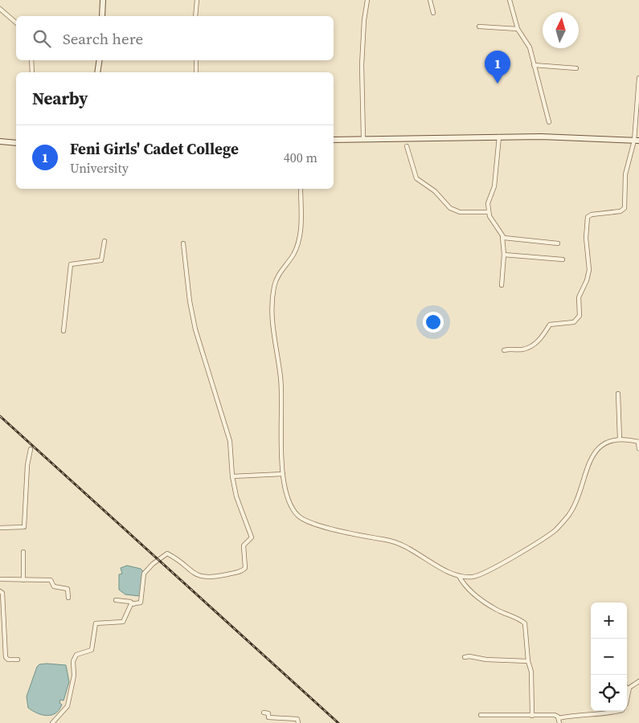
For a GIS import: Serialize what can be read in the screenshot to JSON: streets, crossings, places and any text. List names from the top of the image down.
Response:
{
  "north": "top",
  "page": {
    "search": "Search here",
    "pins": "1",
    "heading": "Nearby",
    "list": [
      {
        "mark": "1",
        "name": "Feni Girls' Cadet College",
        "note": "University",
        "value": "400 m"
      }
    ],
    "map_buttons": ["+", "−"]
  }
}
